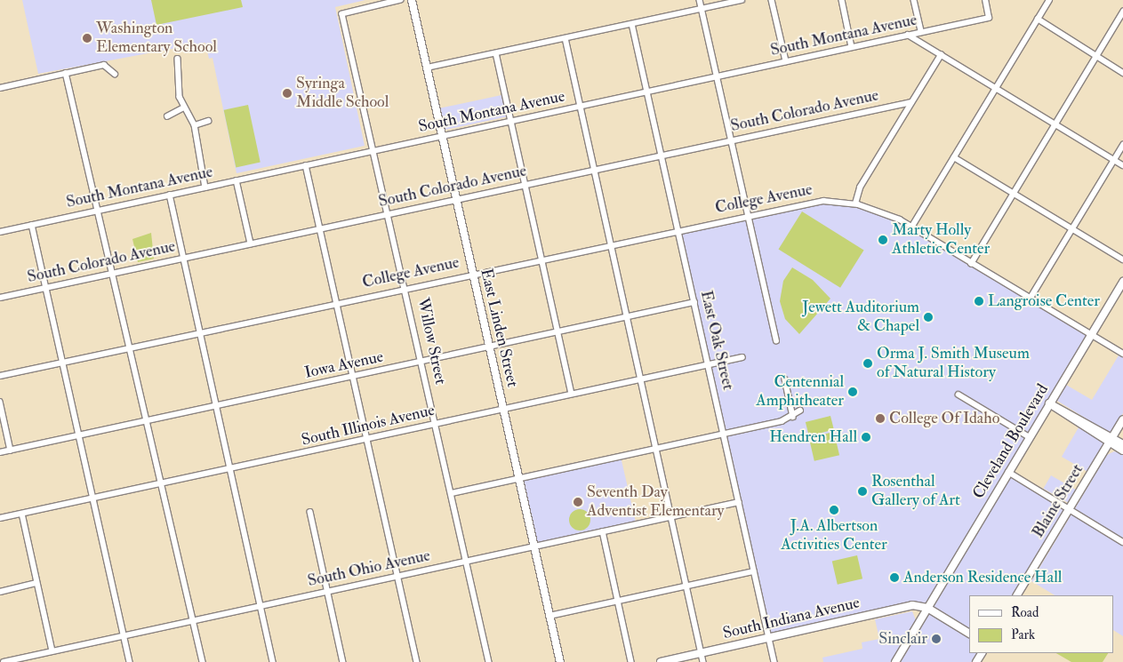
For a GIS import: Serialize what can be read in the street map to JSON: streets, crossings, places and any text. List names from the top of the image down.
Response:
{
  "streets": {
    "main road": [
      "East Linden Street",
      "Cleveland Boulevard",
      "Blaine Street",
      "South Indiana Avenue"
    ],
    "street": [
      "South Montana Avenue",
      "South Colorado Avenue",
      "College Avenue",
      "East Oak Street",
      "Willow Street",
      "Iowa Avenue",
      "South Illinois Avenue",
      "South Ohio Avenue"
    ]
  },
  "crossings": [
    ["South Montana Avenue", "East Linden Street"],
    ["South Montana Avenue", "East Oak Street"],
    ["South Montana Avenue", "Willow Street"],
    ["South Colorado Avenue", "East Linden Street"],
    ["South Colorado Avenue", "East Oak Street"],
    ["South Colorado Avenue", "Willow Street"],
    ["College Avenue", "East Linden Street"],
    ["College Avenue", "East Oak Street"],
    ["College Avenue", "Willow Street"],
    ["East Linden Street", "Iowa Avenue"],
    ["East Linden Street", "South Illinois Avenue"],
    ["East Linden Street", "South Ohio Avenue"],
    ["East Oak Street", "Iowa Avenue"],
    ["East Oak Street", "South Illinois Avenue"],
    ["East Oak Street", "South Ohio Avenue"],
    ["East Oak Street", "South Indiana Avenue"],
    ["Willow Street", "Iowa Avenue"],
    ["Willow Street", "South Illinois Avenue"],
    ["Willow Street", "South Ohio Avenue"],
    ["Cleveland Boulevard", "South Indiana Avenue"]
  ],
  "places": [
    "Washington Elementary School",
    "Syringa Middle School",
    "Marty Holly Athletic Center",
    "Langroise Center",
    "Jewett Auditorium & Chapel",
    "Orma J. Smith Museum of Natural History",
    "Centennial Amphitheater",
    "College Of Idaho",
    "Hendren Hall",
    "Rosenthal Gallery of Art",
    "Seventh Day Adventist Elementary",
    "J.A. Albertson Activities Center",
    "Anderson Residence Hall",
    "Sinclair"
  ],
  "legend": ["Road", "Park"]
}
